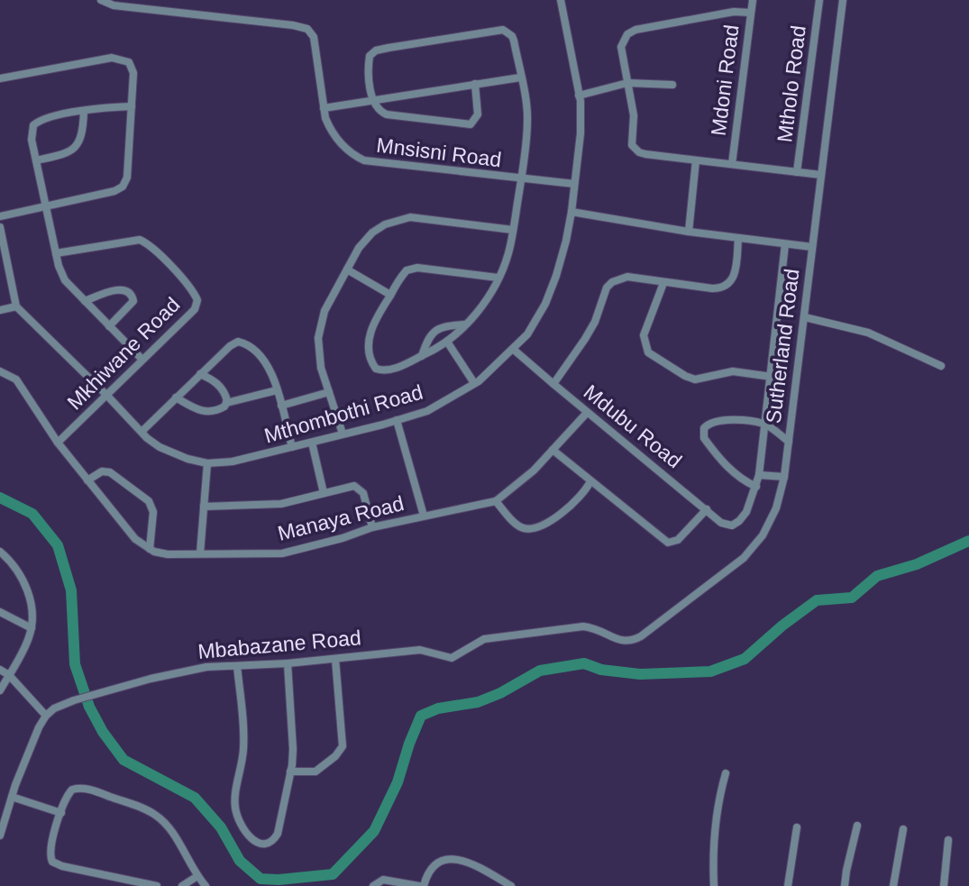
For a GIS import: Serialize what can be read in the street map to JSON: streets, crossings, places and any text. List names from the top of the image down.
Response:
{
  "streets": {
    "street": [
      "Mdoni Road",
      "Mtholo Road",
      "Mnsisni Road",
      "Sutherland Road",
      "Mkhiwane Road",
      "Mthombothi Road",
      "Mdubu Road",
      "Manaya Road",
      "Mbabazane Road"
    ]
  },
  "crossings": [
    ["Mnsisni Road", "Mthombothi Road"],
    ["Sutherland Road", "Mbabazane Road"],
    ["Mkhiwane Road", "Mthombothi Road"],
    ["Mthombothi Road", "Mdubu Road"],
    ["Mdubu Road", "Manaya Road"]
  ]
}
